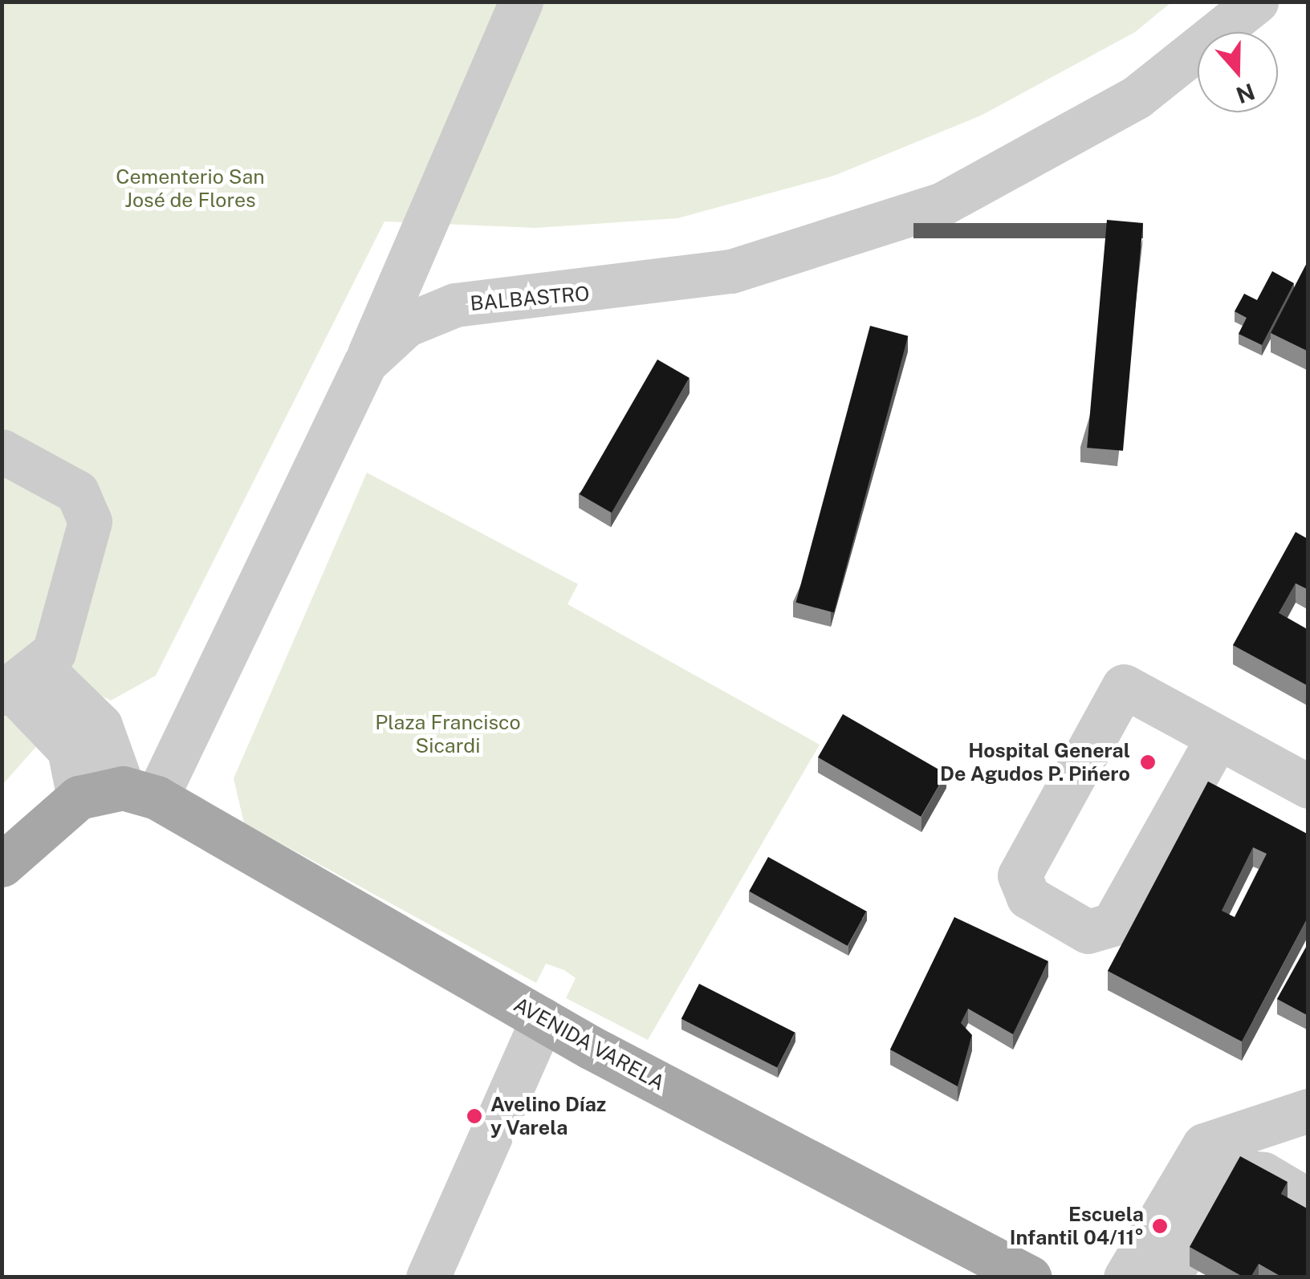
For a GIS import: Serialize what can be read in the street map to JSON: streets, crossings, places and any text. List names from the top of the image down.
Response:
{
  "streets": {
    "main road": ["AVENIDA VARELA"],
    "street": ["BALBASTRO"]
  },
  "crossings": [
    ["BALBASTRO", "AVENIDA VARELA"]
  ],
  "parks": ["Cementerio San José de Flores", "Plaza Francisco Sicardi"],
  "places": ["Hospital General De Agudos P. Pińero", "Avelino Díaz y Varela", "Escuela Infantil 04/11°"],
  "north": "bottom"
}
